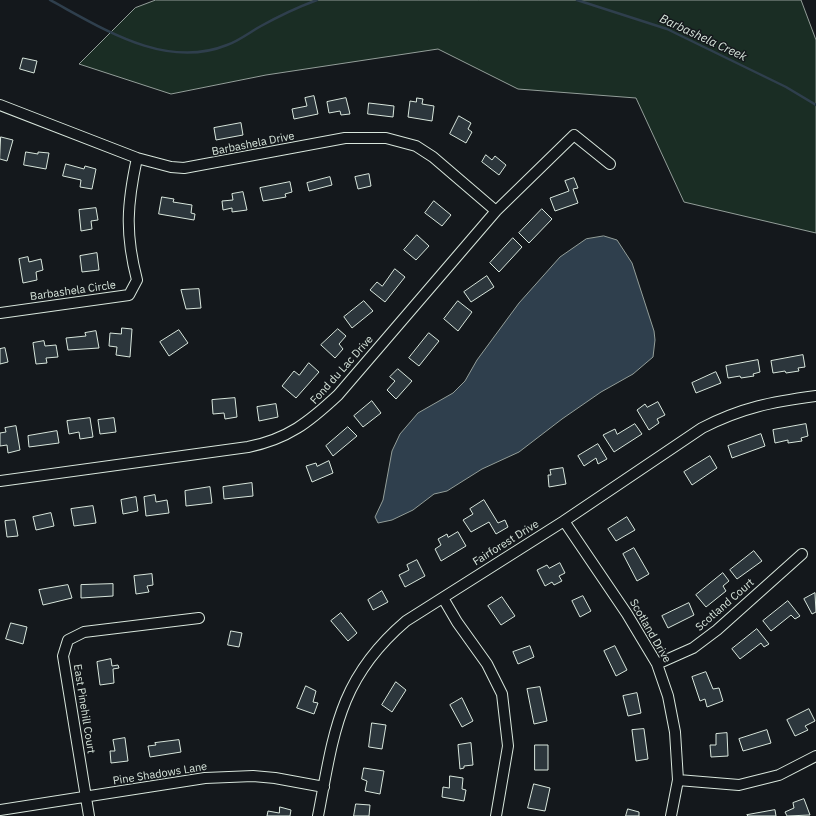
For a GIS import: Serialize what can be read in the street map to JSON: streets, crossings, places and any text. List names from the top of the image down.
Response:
{
  "streets": {
    "street": [
      "Barbashela Drive",
      "Barbashela Circle",
      "Fond du Lac Drive",
      "Fairforest Drive",
      "Scotland Court",
      "Scotland Drive",
      "East Pinehill Court",
      "Pine Shadows Lane"
    ]
  },
  "crossings": [
    ["Barbashela Drive", "Barbashela Circle"],
    ["Barbashela Drive", "Fond du Lac Drive"],
    ["Fairforest Drive", "Scotland Drive"],
    ["Fairforest Drive", "Pine Shadows Lane"],
    ["Scotland Court", "Scotland Drive"],
    ["East Pinehill Court", "Pine Shadows Lane"]
  ],
  "water": ["Barbashela Creek"]
}
